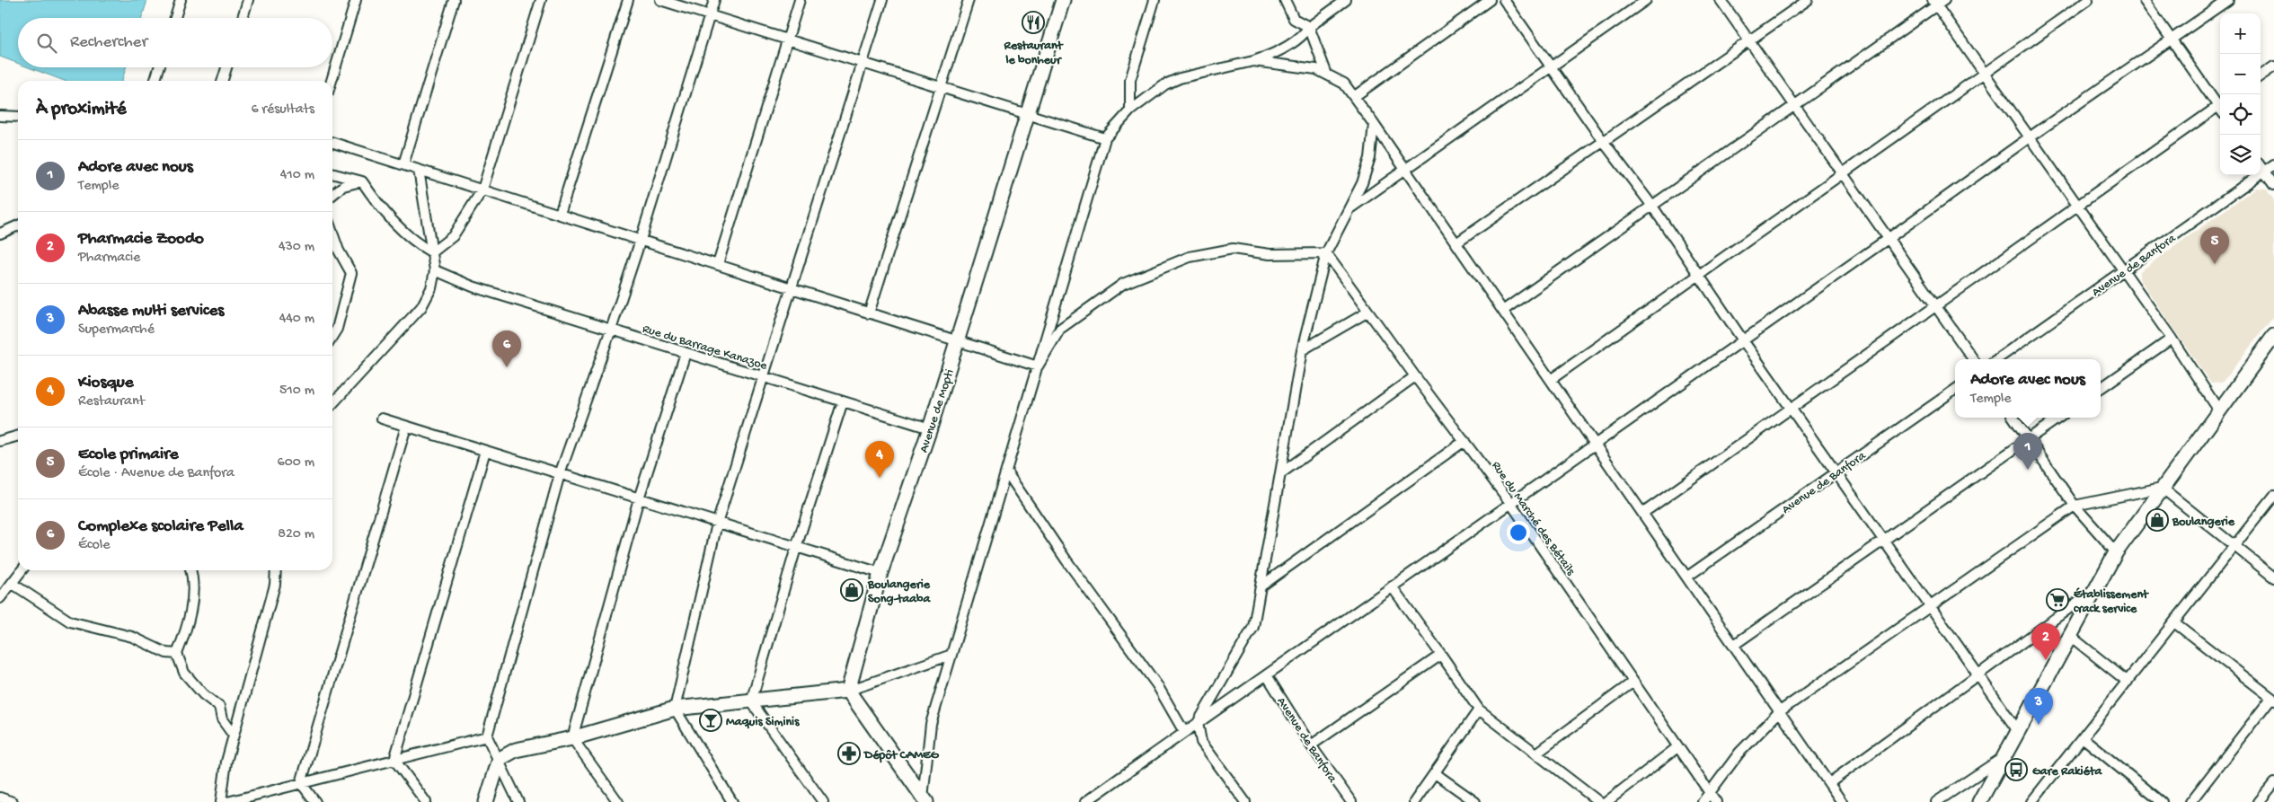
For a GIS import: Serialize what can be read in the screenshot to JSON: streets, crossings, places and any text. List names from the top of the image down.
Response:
{
  "streets": {
    "street": [
      "Avenue de Banfora",
      "Rue du Barrage Kanazoe",
      "Avenue de Mopti",
      "Rue du Marché des Bétails"
    ]
  },
  "crossings": [
    ["Rue du Barrage Kanazoe", "Avenue de Mopti"]
  ],
  "places": {
    "restaurant": ["Restaurant le bonheur"],
    "shop": ["Boulangerie", "Boulangerie Song-taaba"],
    "supermarket": ["Établissement crack service"],
    "bar": ["Maquis Siminis"],
    "pharmacy": ["Dépôt CAMEG"],
    "bus stop": ["Gare Rakiéta"]
  },
  "page": {
    "map_buttons": ["+", "−"],
    "search": "Rechercher",
    "heading": ["À proximité", "6 résultats"],
    "list": [
      {
        "mark": "1",
        "name": "Adore avec nous",
        "note": "Temple",
        "value": "410 m"
      },
      {
        "mark": "2",
        "name": "Pharmacie Zoodo",
        "note": "Pharmacie",
        "value": "430 m"
      },
      {
        "mark": "3",
        "name": "Abasse multi services",
        "note": "Supermarché",
        "value": "440 m"
      },
      {
        "mark": "4",
        "name": "Kiosque",
        "note": "Restaurant",
        "value": "510 m"
      },
      {
        "mark": "5",
        "name": "Ecole primaire",
        "note": "École · Avenue de Banfora",
        "value": "600 m"
      },
      {
        "mark": "6",
        "name": "Complexe scolaire Pella",
        "note": "École",
        "value": "820 m"
      }
    ],
    "pins": [
      "5",
      "6",
      "1",
      "4",
      "2",
      "3"
    ],
    "popup": ["Adore avec nous", "Temple"]
  }
}
